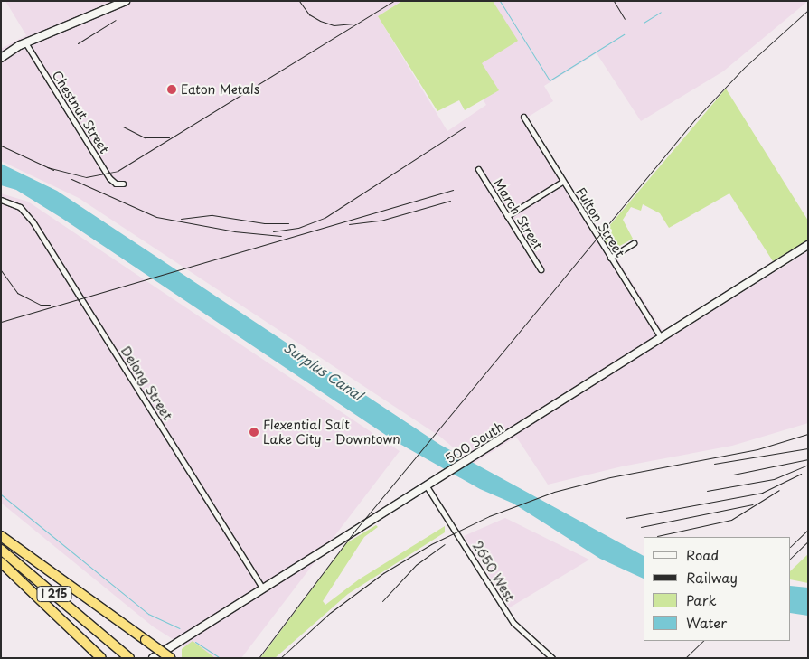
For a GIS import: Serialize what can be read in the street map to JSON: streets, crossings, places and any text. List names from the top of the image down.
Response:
{
  "streets": {
    "highway": ["I 215"],
    "street": [
      "Chestnut Street",
      "March Street",
      "Fulton Street",
      "Delong Street",
      "500 South",
      "2650 West"
    ]
  },
  "crossings": [
    ["Fulton Street", "500 South"],
    ["Delong Street", "500 South"],
    ["500 South", "2650 West"]
  ],
  "water": ["Surplus Canal"],
  "places": ["Eaton Metals", "Flexential Salt Lake City - Downtown"],
  "legend": [
    "Road",
    "Railway",
    "Park",
    "Water"
  ]
}
